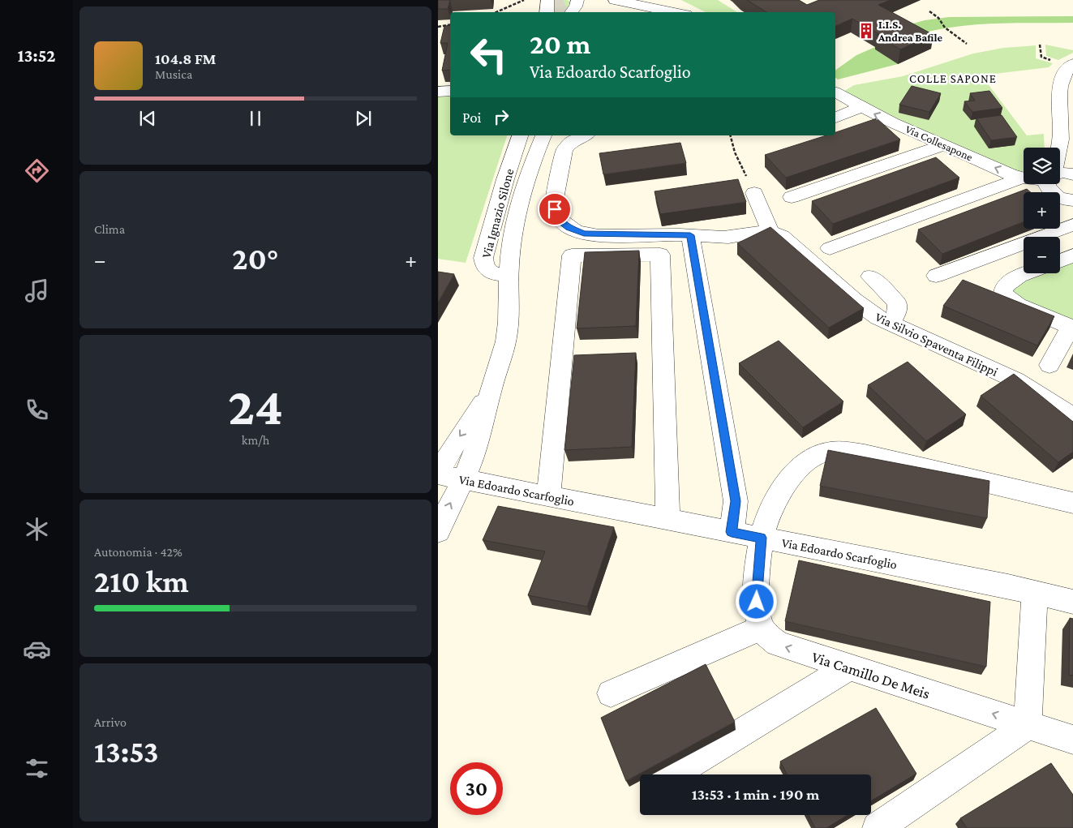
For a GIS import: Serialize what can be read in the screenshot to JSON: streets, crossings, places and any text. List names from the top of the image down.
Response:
{
  "streets": {
    "street": [
      "Via Collesapone",
      "Via Ignazio Silone",
      "Via Silvio Spaventa Filippi",
      "Via Edoardo Scarfoglio",
      "Via Camillo De Meis"
    ]
  },
  "crossings": [
    ["Via Ignazio Silone", "Via Edoardo Scarfoglio"]
  ],
  "one_way": ["Via Collesapone", "Via Camillo De Meis"],
  "districts": ["COLLE SAPONE"],
  "places": {
    "building": ["I.I.S. Andrea Bafile"]
  },
  "page": {
    "tabs": "13:52",
    "turn": ["20 m", "Via Edoardo Scarfoglio"],
    "song": ["104.8 FM", "Musica"],
    "then": "Poi",
    "map_buttons": ["+", "−"],
    "tile": [
      "Clima",
      ["24", "km/h"],
      ["Autonomia · 42%", "210 km"],
      ["Arrivo", "13:53"]
    ],
    "heat": ["−", "20°", "+"],
    "limit": "30",
    "trip": "13:53 · 1 min · 190 m"
  }
}
